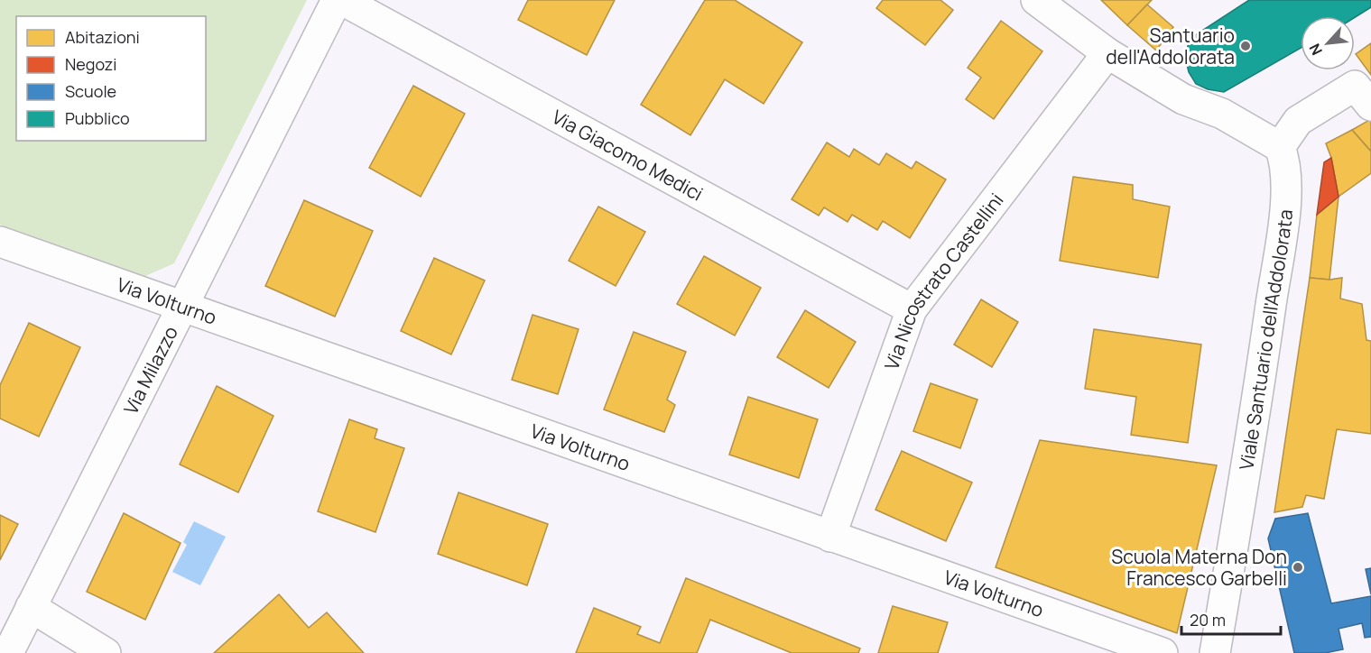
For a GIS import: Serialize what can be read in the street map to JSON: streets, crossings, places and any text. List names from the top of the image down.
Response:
{
  "streets": {
    "street": [
      "Via Giacomo Medici",
      "Via Nicostrato Castellini",
      "Via Volturno",
      "Viale Santuario dell'Addolorata",
      "Via Milazzo"
    ]
  },
  "crossings": [
    ["Via Giacomo Medici", "Via Nicostrato Castellini"],
    ["Via Nicostrato Castellini", "Via Volturno"],
    ["Via Volturno", "Via Milazzo"]
  ],
  "places": ["Santuario dell'Addolorata", "Scuola Materna Don Francesco Garbelli"],
  "legend": [
    "Abitazioni",
    "Negozi",
    "Scuole",
    "Pubblico"
  ],
  "scale_bar": "20 m",
  "north": "bottom left"
}
